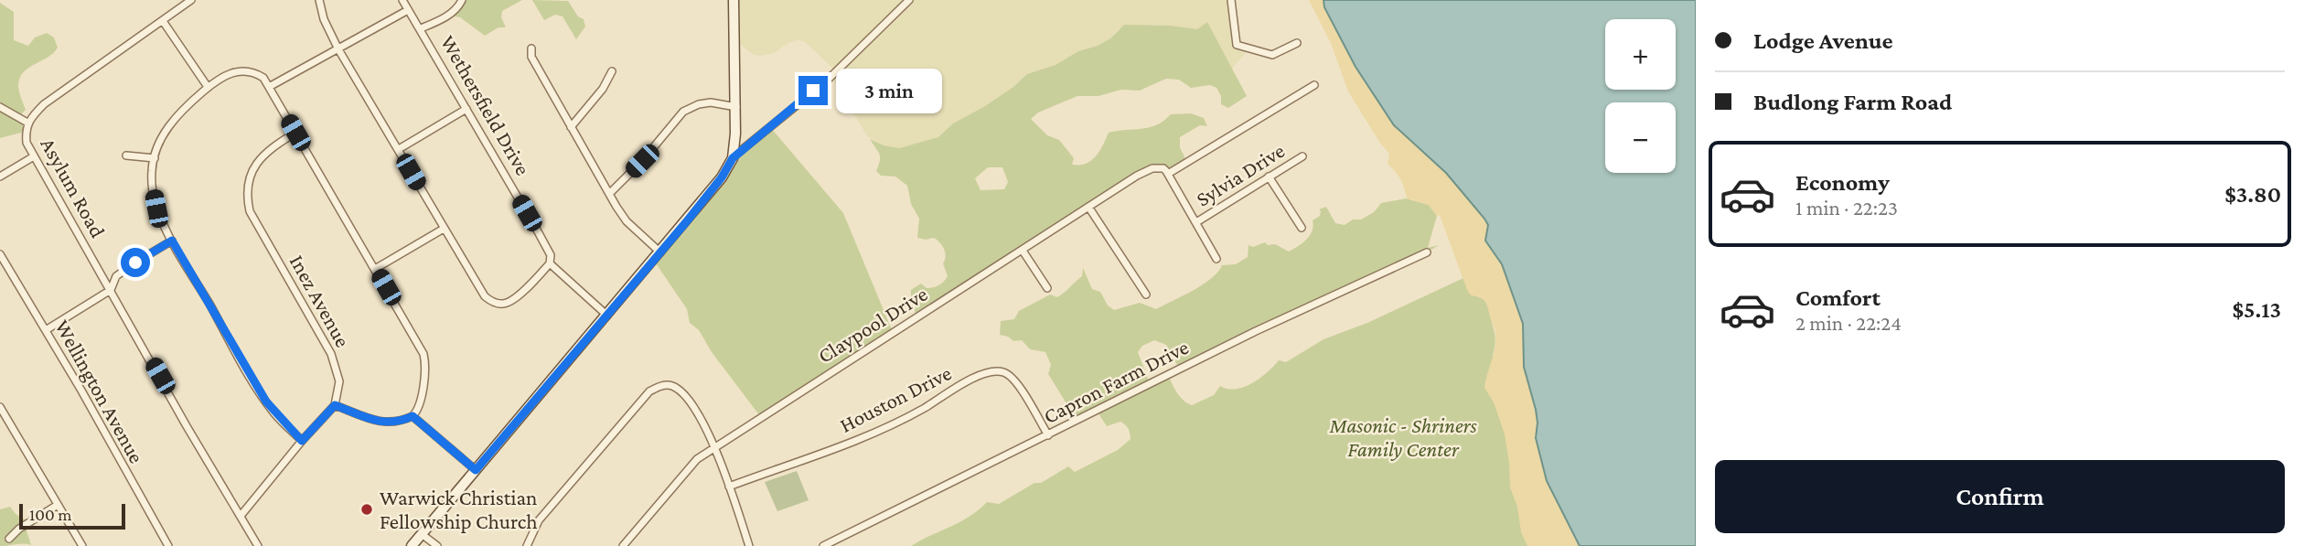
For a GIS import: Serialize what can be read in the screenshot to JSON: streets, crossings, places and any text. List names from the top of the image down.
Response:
{
  "streets": {
    "street": [
      "Wethersfield Drive",
      "Sylvia Drive",
      "Asylum Road",
      "Inez Avenue",
      "Claypool Drive",
      "Capron Farm Drive",
      "Wellington Avenue",
      "Houston Drive"
    ]
  },
  "crossings": [
    ["Capron Farm Drive", "Houston Drive"]
  ],
  "parks": ["Masonic - Shriners Family Center"],
  "places": ["Warwick Christian Fellowship Church"],
  "scale_bar": "100 m",
  "page": {
    "banner": ["Lodge Avenue", "Budlong Farm Road"],
    "map_buttons": ["+", "−"],
    "bubble": "3 min",
    "list": [
      {
        "name": "Economy",
        "note": "1 min · 22:23",
        "value": "$3.80"
      },
      {
        "name": "Comfort",
        "note": "2 min · 22:24",
        "value": "$5.13"
      }
    ],
    "buttons": "Confirm",
    "scale": "100 m"
  }
}
